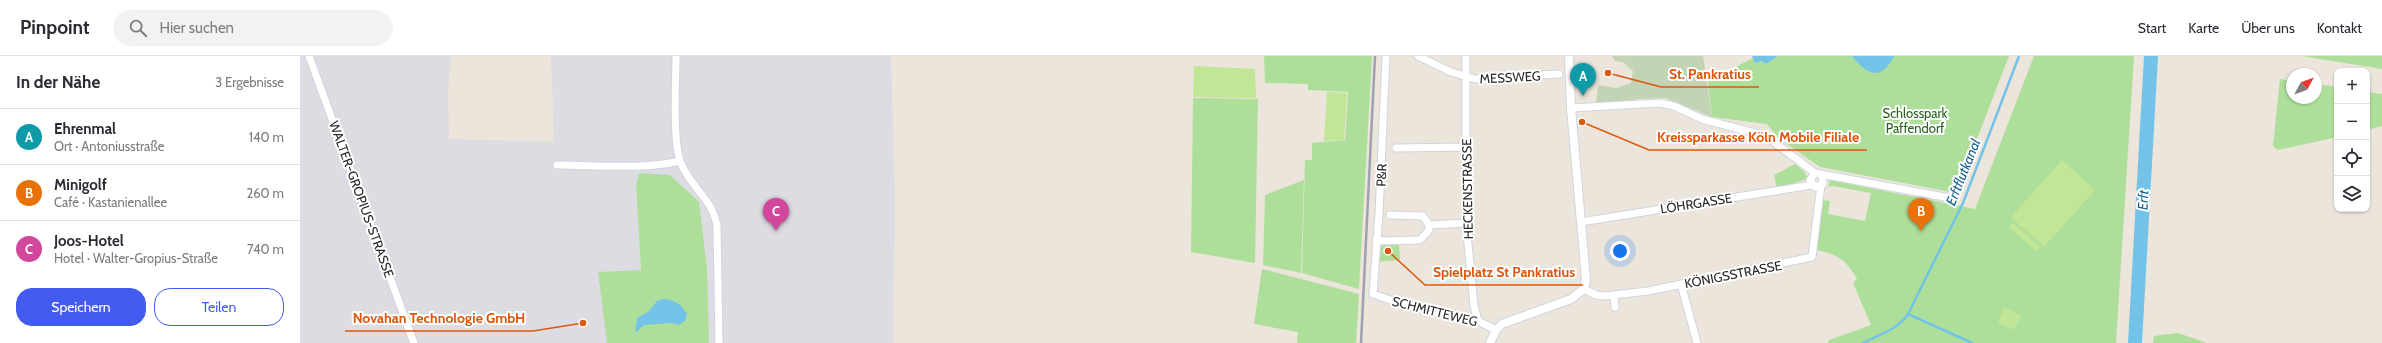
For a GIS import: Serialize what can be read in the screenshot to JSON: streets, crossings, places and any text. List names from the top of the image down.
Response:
{
  "streets": {
    "street": [
      "MESSWEG",
      "P&R",
      "HECKENSTRASSE",
      "WALTER-GROPIUS-STRASSE",
      "LÖHRGASSE",
      "KÖNIGSSTRASSE",
      "SCHMITTEWEG"
    ]
  },
  "crossings": [
    ["MESSWEG", "HECKENSTRASSE"],
    ["P&R", "SCHMITTEWEG"],
    ["HECKENSTRASSE", "SCHMITTEWEG"],
    ["LÖHRGASSE", "KÖNIGSSTRASSE"]
  ],
  "water": ["Erftflutkanal", "Erft"],
  "parks": ["Schlosspark Paffendorf"],
  "places": [
    "St. Pankratius",
    "Kreissparkasse Köln Mobile Filiale",
    "Spielplatz St Pankratius",
    "Novahan Technologie GmbH"
  ],
  "north": "top right",
  "page": {
    "header": "Pinpoint",
    "search": "Hier suchen",
    "nav": [
      "Start",
      "Karte",
      "Über uns",
      "Kontakt"
    ],
    "heading": ["In der Nähe", "3 Ergebnisse"],
    "pins": ["A", "B", "C"],
    "map_buttons": ["+", "−"],
    "list": [
      {
        "mark": "A",
        "name": "Ehrenmal",
        "note": "Ort · Antoniusstraße",
        "value": "140 m"
      },
      {
        "mark": "B",
        "name": "Minigolf",
        "note": "Café · Kastanienallee",
        "value": "260 m"
      },
      {
        "mark": "C",
        "name": "Joos-Hotel",
        "note": "Hotel · Walter-Gropius-Straße",
        "value": "740 m"
      }
    ],
    "buttons": ["Speichern", "Teilen"]
  }
}
